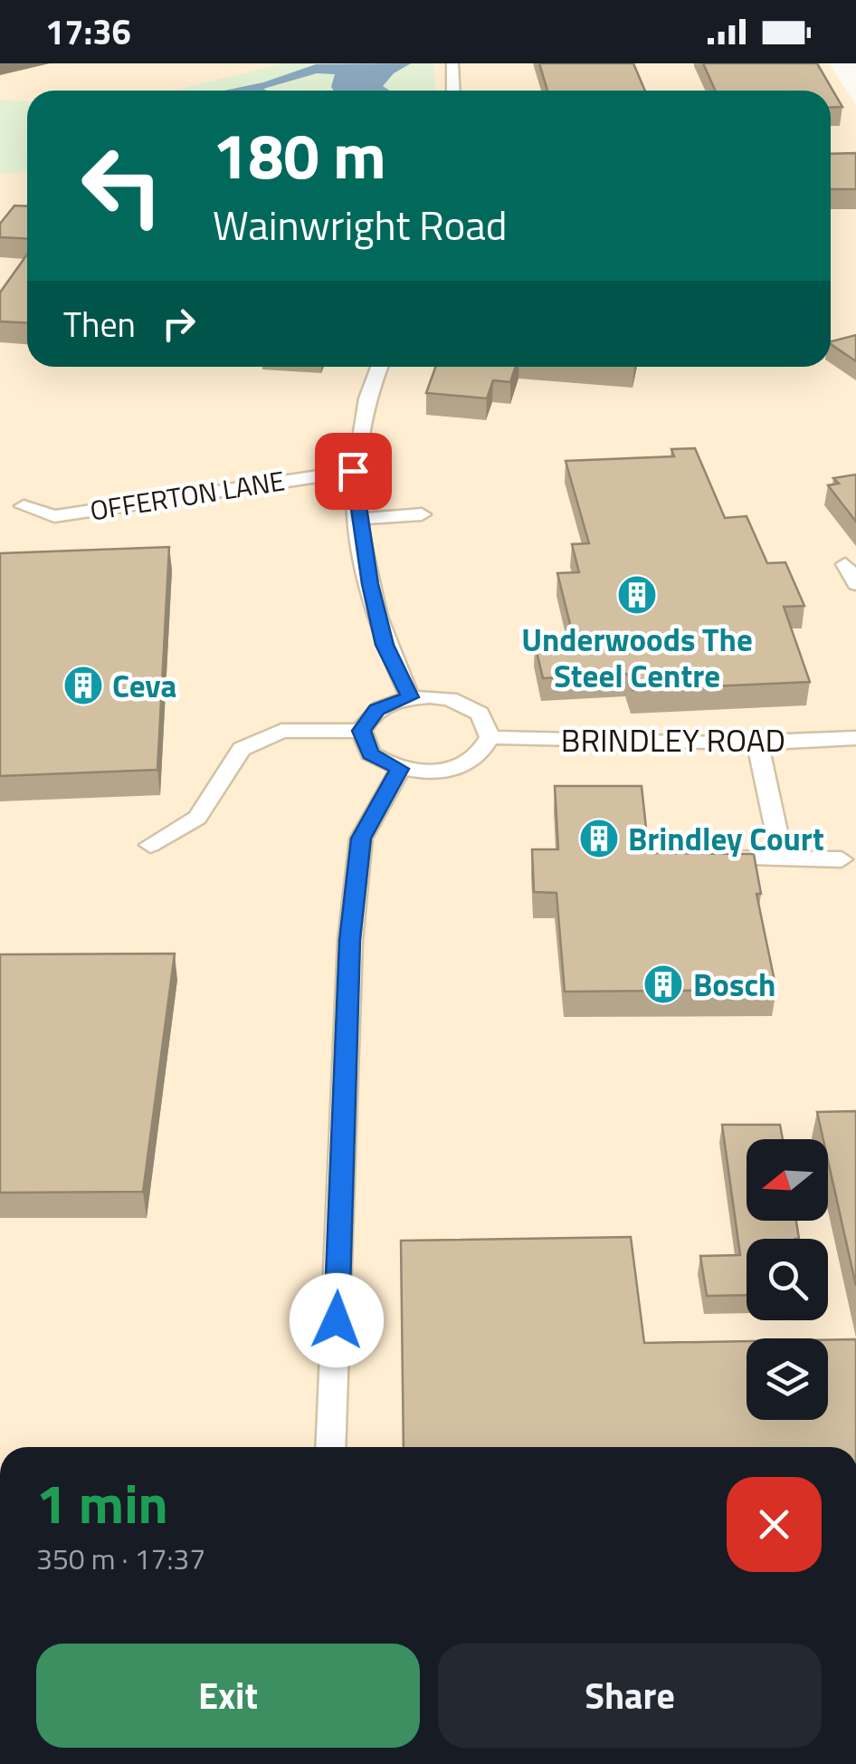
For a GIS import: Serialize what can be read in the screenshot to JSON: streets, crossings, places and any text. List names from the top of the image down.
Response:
{
  "streets": {
    "street": ["OFFERTON LANE", "BRINDLEY ROAD"]
  },
  "places": {
    "building": [
      "Underwoods The Steel Centre",
      "Ceva",
      "Brindley Court",
      "Bosch"
    ]
  },
  "north": "left",
  "page": {
    "status": "17:36",
    "turn": ["180 m", "Wainwright Road"],
    "then": "Then",
    "heading": ["1 min", "350 m · 17:37"],
    "buttons": ["Exit", "Share"]
  }
}
